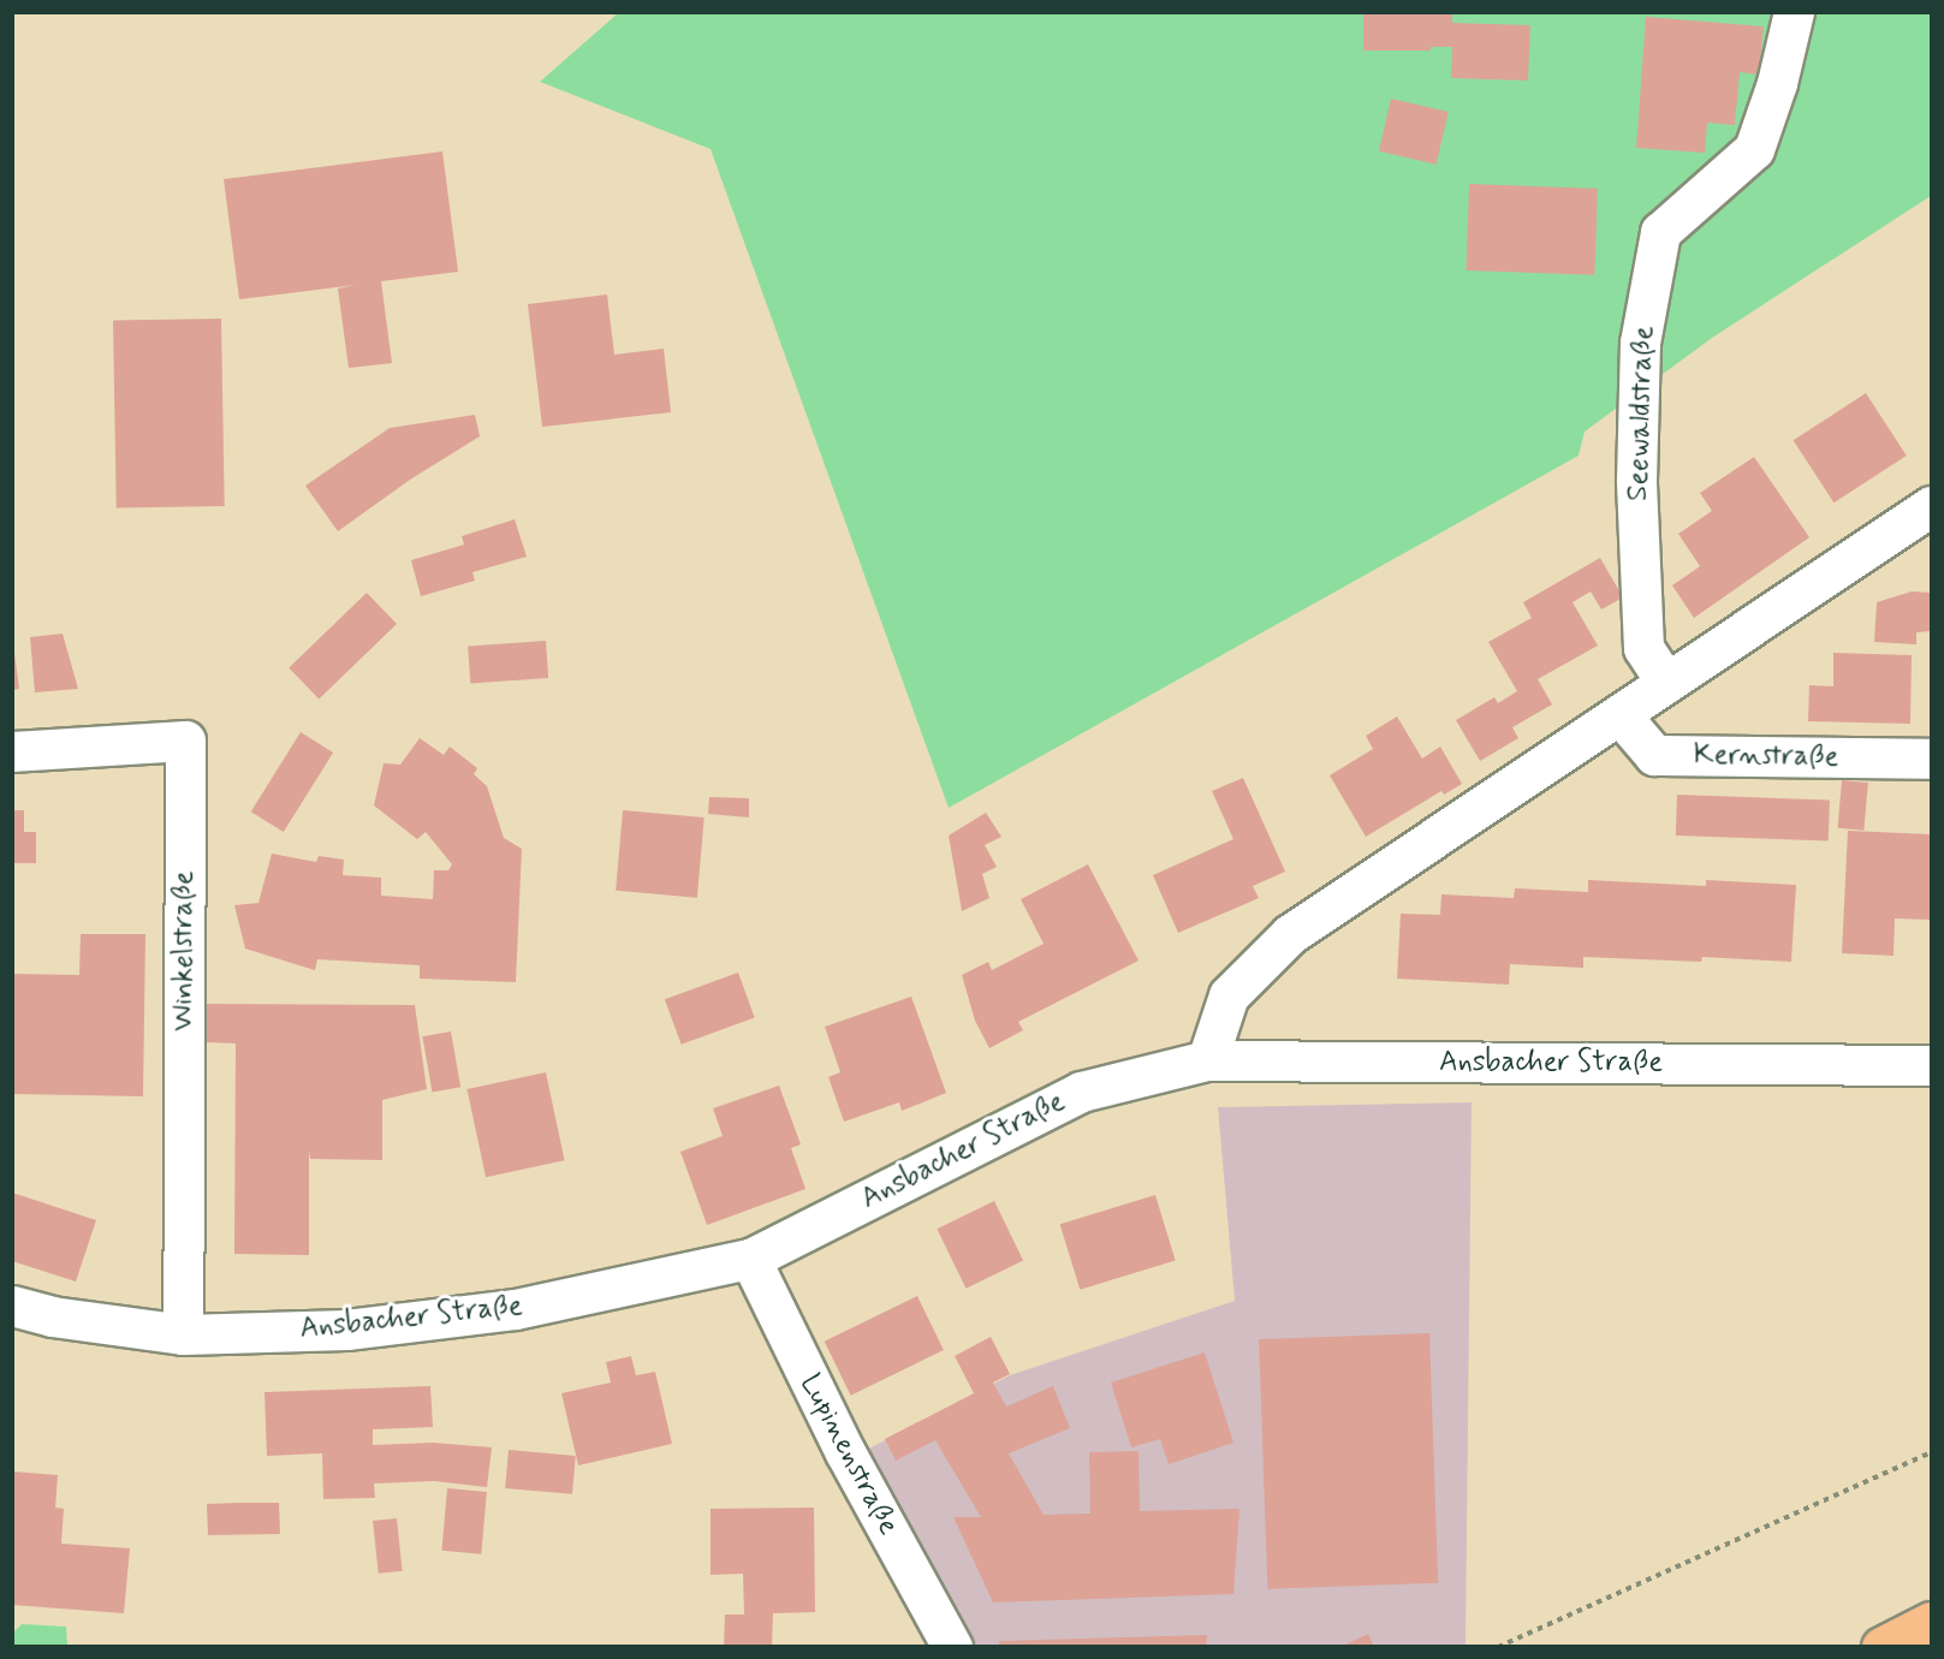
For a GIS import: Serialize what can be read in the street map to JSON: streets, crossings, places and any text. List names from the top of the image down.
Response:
{
  "streets": {
    "street": [
      "Seewaldstraße",
      "Kernstraße",
      "Winkelstraße",
      "Ansbacher Straße",
      "Lupinenstraße"
    ]
  },
  "crossings": [
    ["Winkelstraße", "Ansbacher Straße"],
    ["Ansbacher Straße", "Lupinenstraße"]
  ]
}
